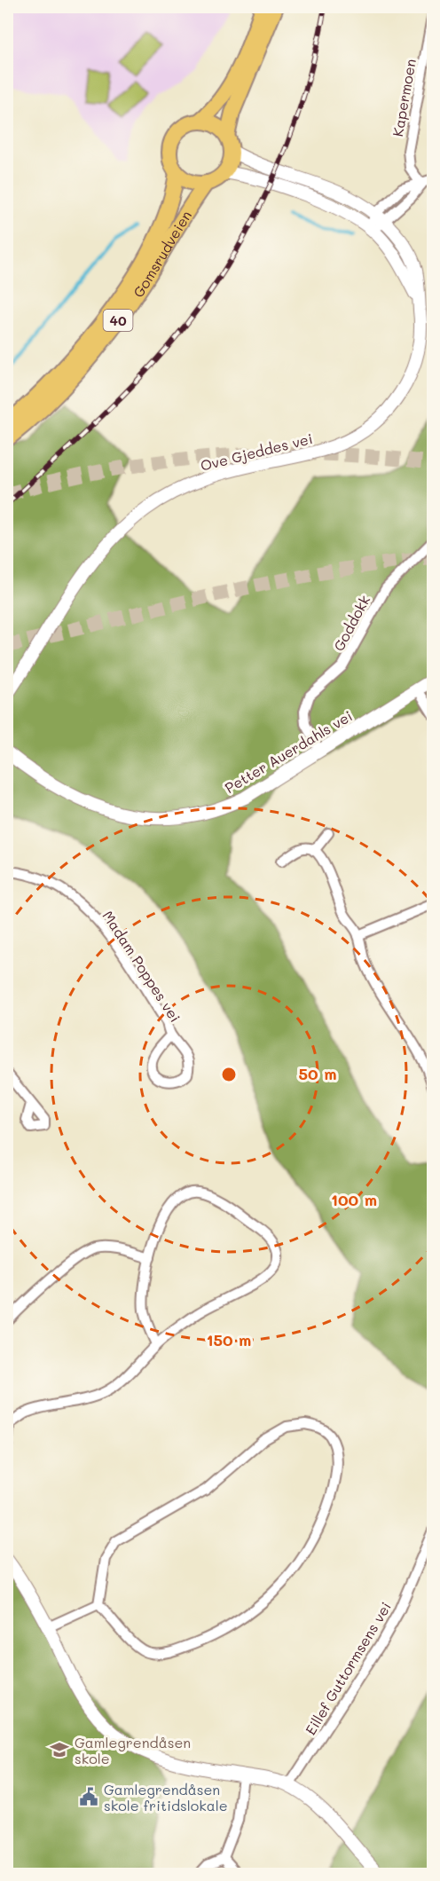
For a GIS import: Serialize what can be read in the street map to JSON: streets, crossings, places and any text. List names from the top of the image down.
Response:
{
  "streets": {
    "main road": ["Gomsrudveien", "40"],
    "street": [
      "Kapermoen",
      "Ove Gjeddes vei",
      "Goddokk",
      "Petter Auerdahls vei",
      "Madam Poppes vei",
      "Eillef Guttormsens vei"
    ]
  },
  "crossings": [
    ["Gomsrudveien", "40"],
    ["Gomsrudveien", "Ove Gjeddes vei"],
    ["40", "Ove Gjeddes vei"],
    ["Goddokk", "Petter Auerdahls vei"]
  ],
  "places": {
    "school or university": ["Gamlegrendåsen skole"],
    "public building": ["Gamlegrendåsen skole fritidslokale"]
  },
  "rings": ["50 m", "100 m", "150 m"]
}
